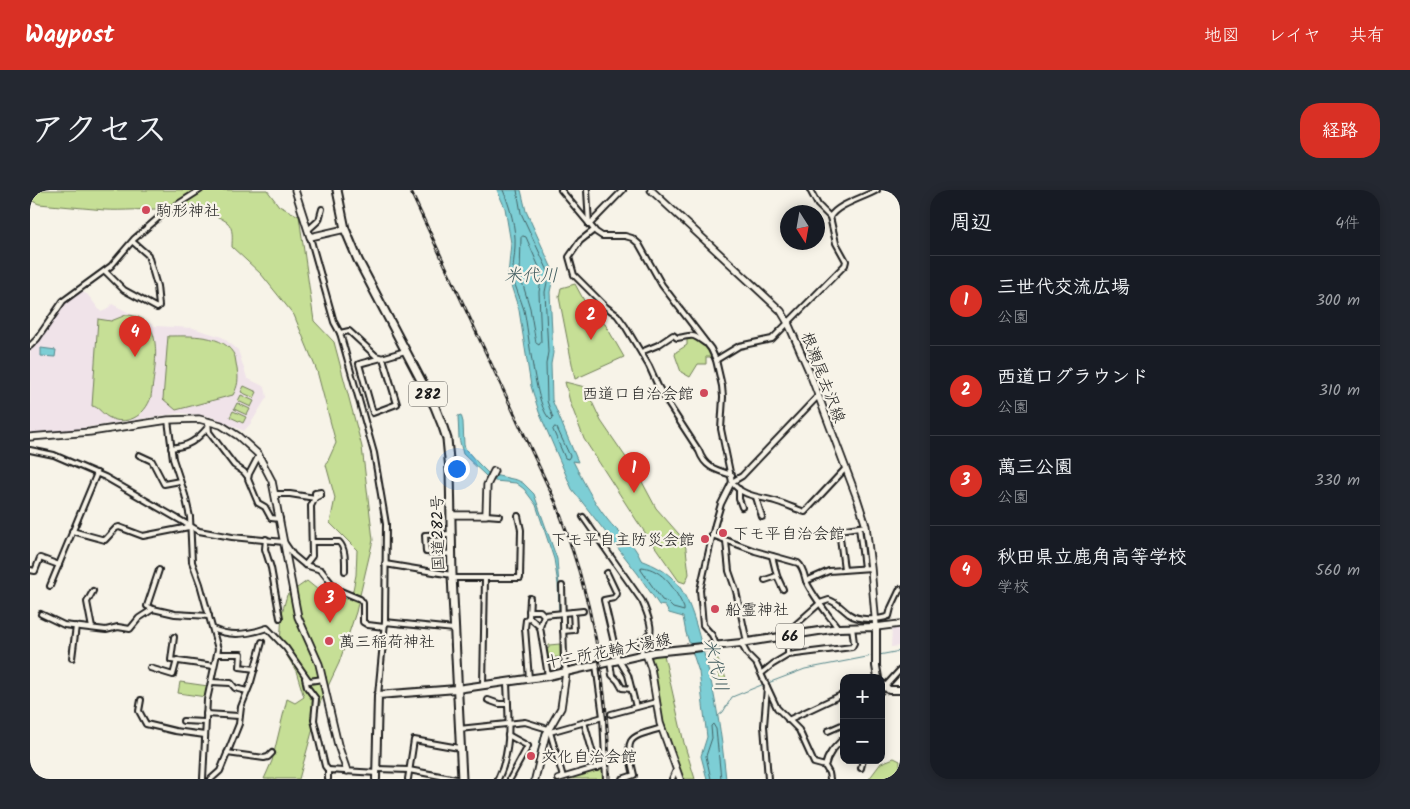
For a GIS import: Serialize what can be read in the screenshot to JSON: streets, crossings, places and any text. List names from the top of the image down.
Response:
{
  "streets": {
    "highway": ["282", "国道282号"],
    "main road": ["66", "十二所花輪大湯線"],
    "street": ["根瀬尾去沢線"]
  },
  "crossings": [
    ["根瀬尾去沢線", "十二所花輪大湯線"],
    ["国道282号", "十二所花輪大湯線"]
  ],
  "water": ["米代川"],
  "places": [
    "駒形神社",
    "西道口自治会館",
    "下モ平自治会館",
    "下モ平自主防災会館",
    "船霊神社",
    "萬三稲荷神社",
    "文化自治会館"
  ],
  "north": "bottom",
  "page": {
    "header": "Waypost",
    "nav": ["地図", "レイヤ", "共有"],
    "title": "アクセス",
    "buttons": "経路",
    "heading": ["周辺", "4件"],
    "list": [
      {
        "mark": "1",
        "name": "三世代交流広場",
        "note": "公園",
        "value": "300 m"
      },
      {
        "mark": "2",
        "name": "西道口グラウンド",
        "note": "公園",
        "value": "310 m"
      },
      {
        "mark": "3",
        "name": "萬三公園",
        "note": "公園",
        "value": "330 m"
      },
      {
        "mark": "4",
        "name": "秋田県立鹿角高等学校",
        "note": "学校",
        "value": "560 m"
      }
    ],
    "pins": [
      "2",
      "4",
      "1",
      "3"
    ],
    "map_buttons": ["+", "−"]
  }
}
